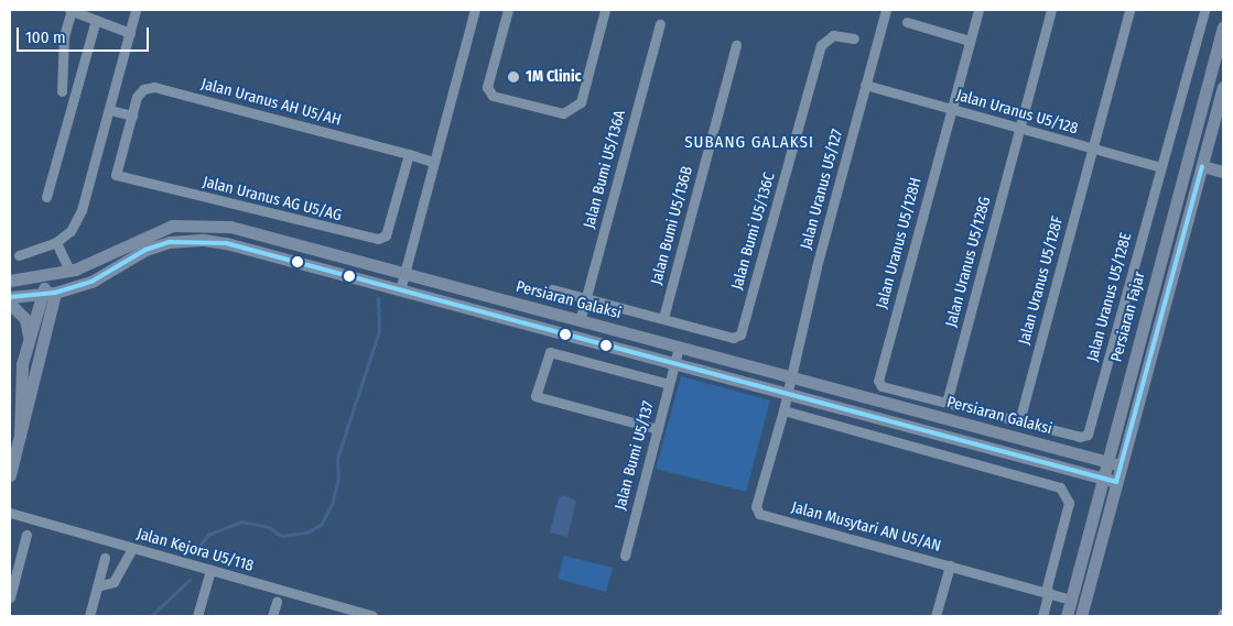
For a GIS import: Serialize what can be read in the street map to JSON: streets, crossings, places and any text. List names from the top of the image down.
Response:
{
  "streets": {
    "main road": ["Persiaran Galaksi", "Persiaran Fajar"],
    "street": [
      "Jalan Uranus AH U5/AH",
      "Jalan Uranus U5/128",
      "Jalan Bumi U5/136A",
      "Jalan Uranus U5/127",
      "Jalan Uranus AG U5/AG",
      "Jalan Bumi U5/136B",
      "Jalan Bumi U5/136C",
      "Jalan Uranus U5/128H",
      "Jalan Uranus U5/128G",
      "Jalan Uranus U5/128F",
      "Jalan Uranus U5/128E",
      "Jalan Bumi U5/137",
      "Jalan Musytari AN U5/AN",
      "Jalan Kejora U5/118"
    ]
  },
  "crossings": [
    ["Jalan Uranus AH U5/AH", "Jalan Uranus AG U5/AG"],
    ["Jalan Uranus U5/128", "Jalan Uranus U5/127"],
    ["Jalan Uranus U5/128", "Jalan Uranus U5/128H"],
    ["Jalan Uranus U5/128", "Jalan Uranus U5/128G"],
    ["Jalan Uranus U5/128", "Jalan Uranus U5/128F"],
    ["Jalan Uranus U5/128", "Jalan Uranus U5/128E"],
    ["Jalan Bumi U5/136A", "Persiaran Galaksi"],
    ["Jalan Uranus U5/127", "Persiaran Galaksi"],
    ["Jalan Uranus U5/127", "Jalan Musytari AN U5/AN"],
    ["Jalan Bumi U5/136B", "Jalan Bumi U5/136C"],
    ["Jalan Uranus U5/128H", "Jalan Uranus U5/128G"],
    ["Jalan Uranus U5/128F", "Jalan Uranus U5/128E"],
    ["Persiaran Galaksi", "Persiaran Fajar"],
    ["Persiaran Galaksi", "Jalan Bumi U5/137"],
    ["Persiaran Fajar", "Jalan Musytari AN U5/AN"]
  ],
  "districts": ["SUBANG GALAKSI"],
  "places": ["1M Clinic"],
  "scale_bar": "100 m"
}
